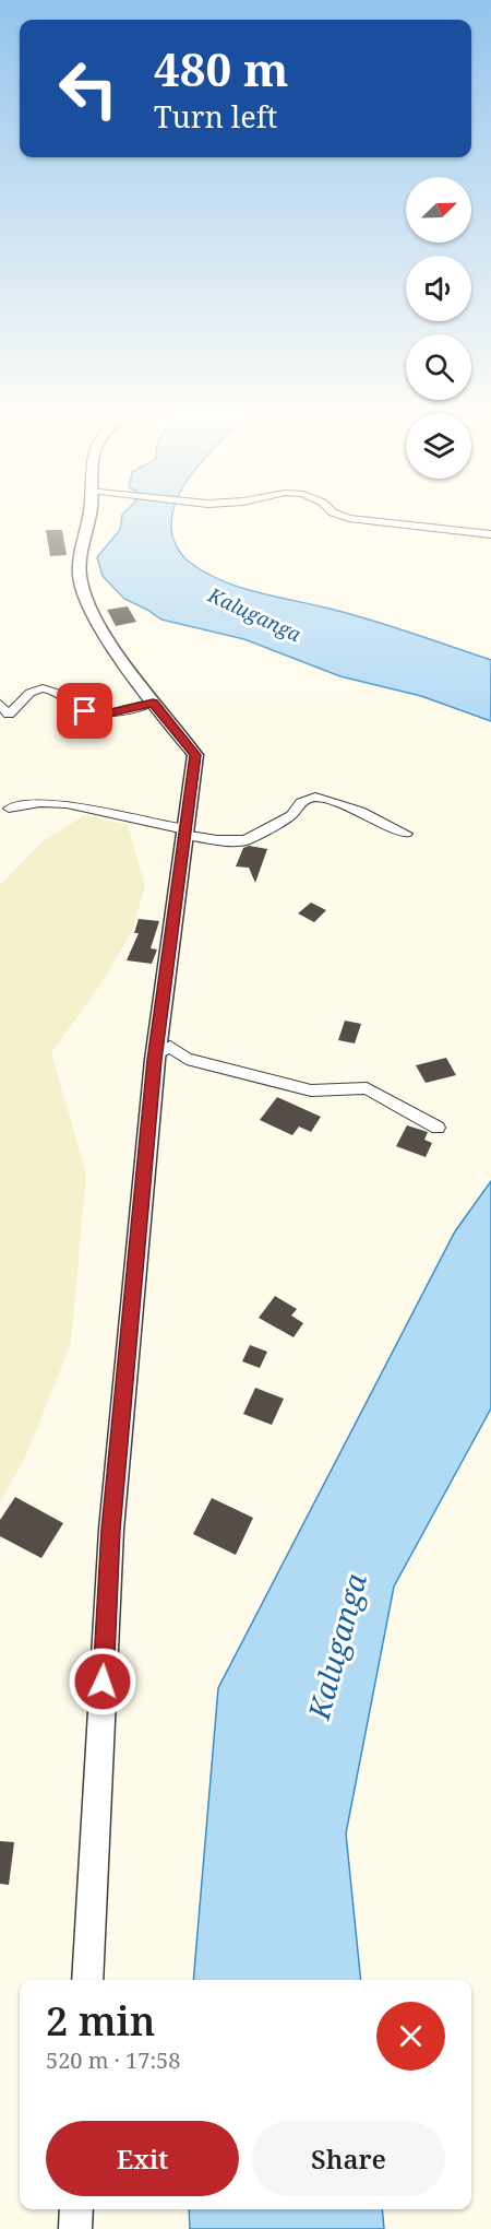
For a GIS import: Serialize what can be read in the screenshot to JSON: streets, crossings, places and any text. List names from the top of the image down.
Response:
{
  "water": ["Kaluganga"],
  "north": "top right",
  "page": {
    "turn": ["480 m", "Turn left"],
    "heading": ["2 min", "520 m · 17:58"],
    "buttons": ["Exit", "Share"]
  }
}
